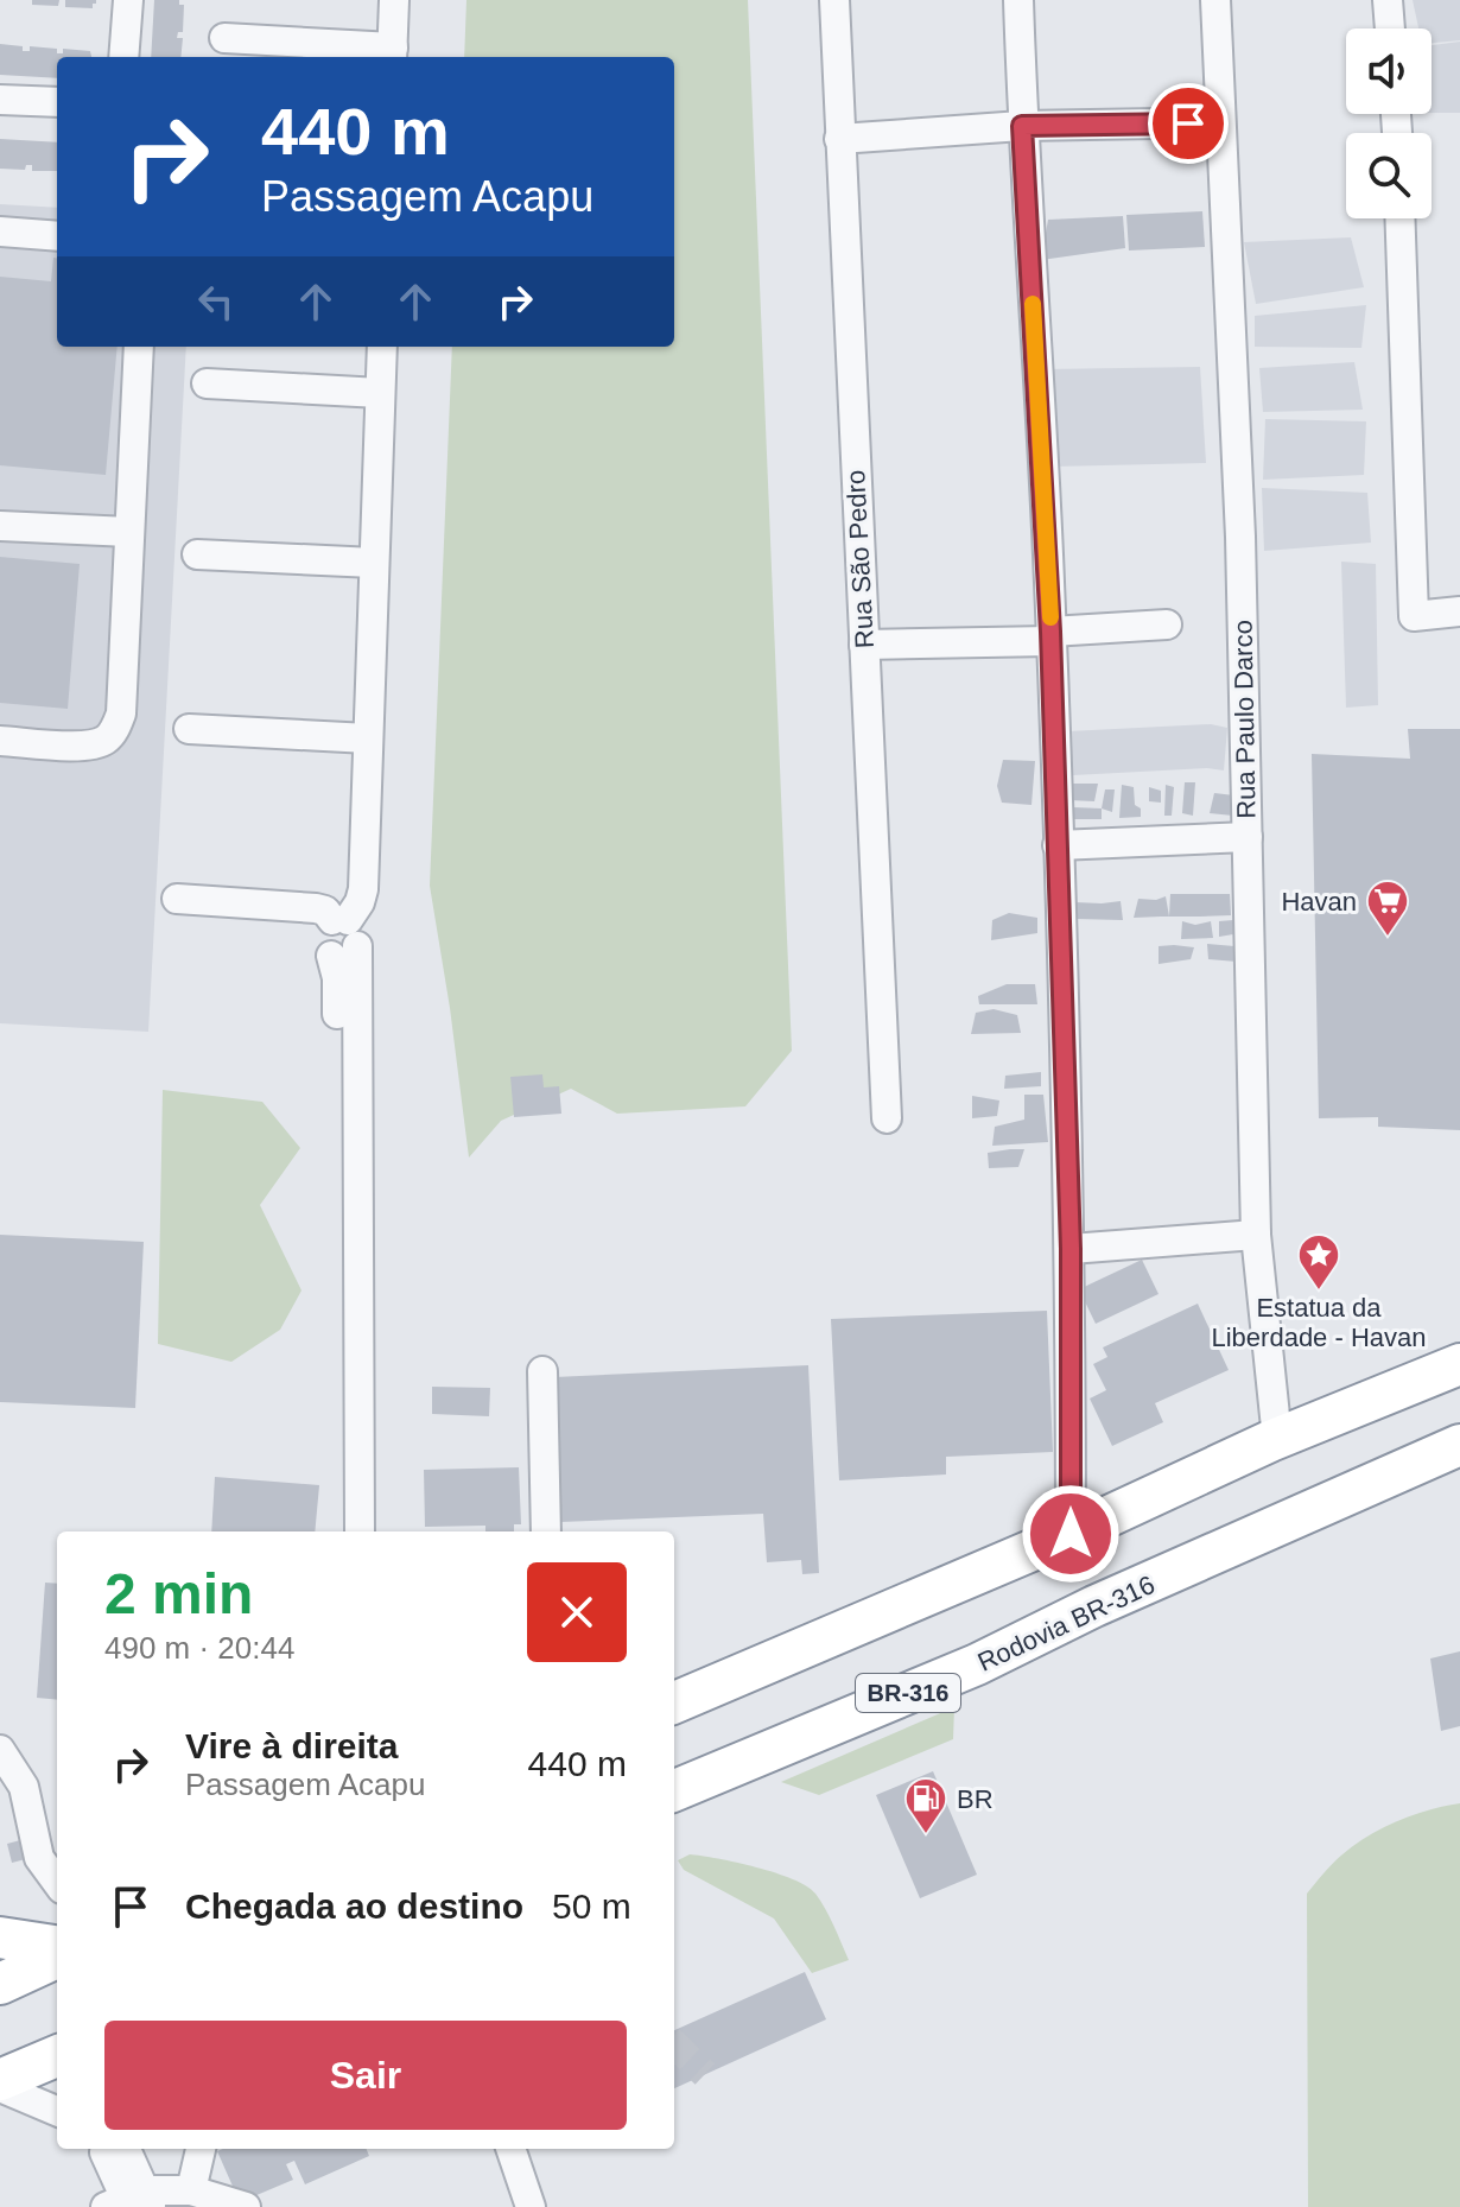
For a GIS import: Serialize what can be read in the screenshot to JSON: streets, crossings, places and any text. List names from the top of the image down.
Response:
{
  "streets": {
    "highway": ["Rodovia BR-316", "BR-316"],
    "street": ["Rua São Pedro", "Rua Paulo Darco"]
  },
  "places": {
    "supermarket": ["Havan"],
    "place": ["Estatua da Liberdade - Havan"],
    "fuel station": ["BR"]
  },
  "page": {
    "turn": ["440 m", "Passagem Acapu"],
    "heading": ["2 min", "490 m · 20:44"],
    "list": [
      {
        "name": "Vire à direita",
        "note": "Passagem Acapu",
        "value": "440 m"
      },
      {
        "name": "Chegada ao destino",
        "value": "50 m"
      }
    ],
    "buttons": "Sair"
  }
}
